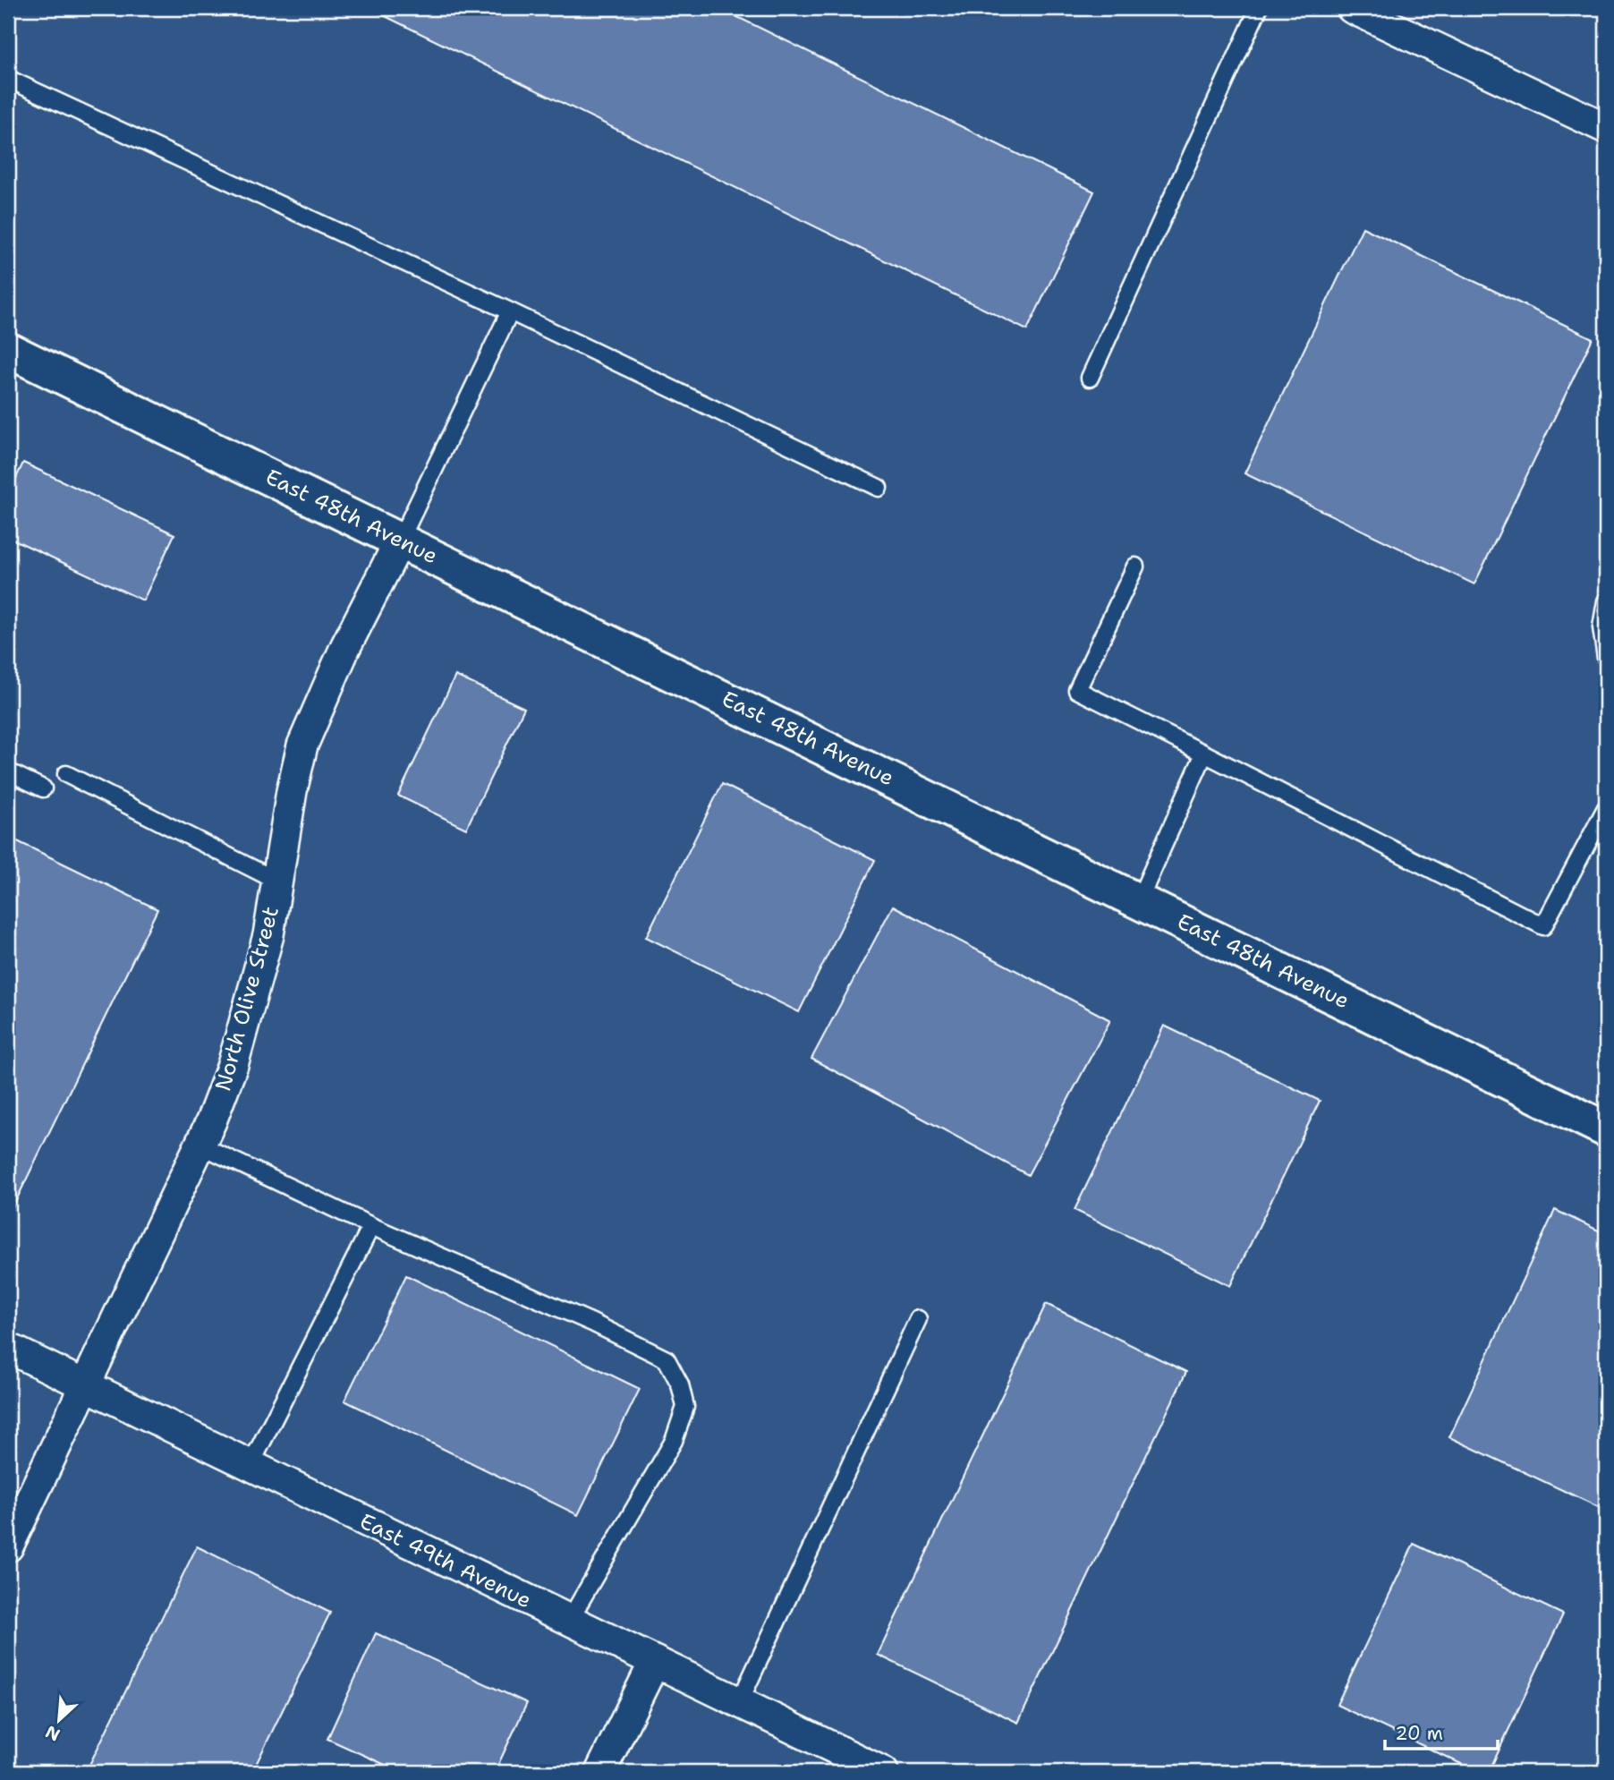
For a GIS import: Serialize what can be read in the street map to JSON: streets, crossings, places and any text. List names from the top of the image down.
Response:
{
  "streets": {
    "street": ["East 48th Avenue", "North Olive Street", "East 49th Avenue"]
  },
  "crossings": [
    ["East 48th Avenue", "North Olive Street"],
    ["North Olive Street", "East 49th Avenue"]
  ],
  "scale_bar": "20 m",
  "north": "bottom left"
}
